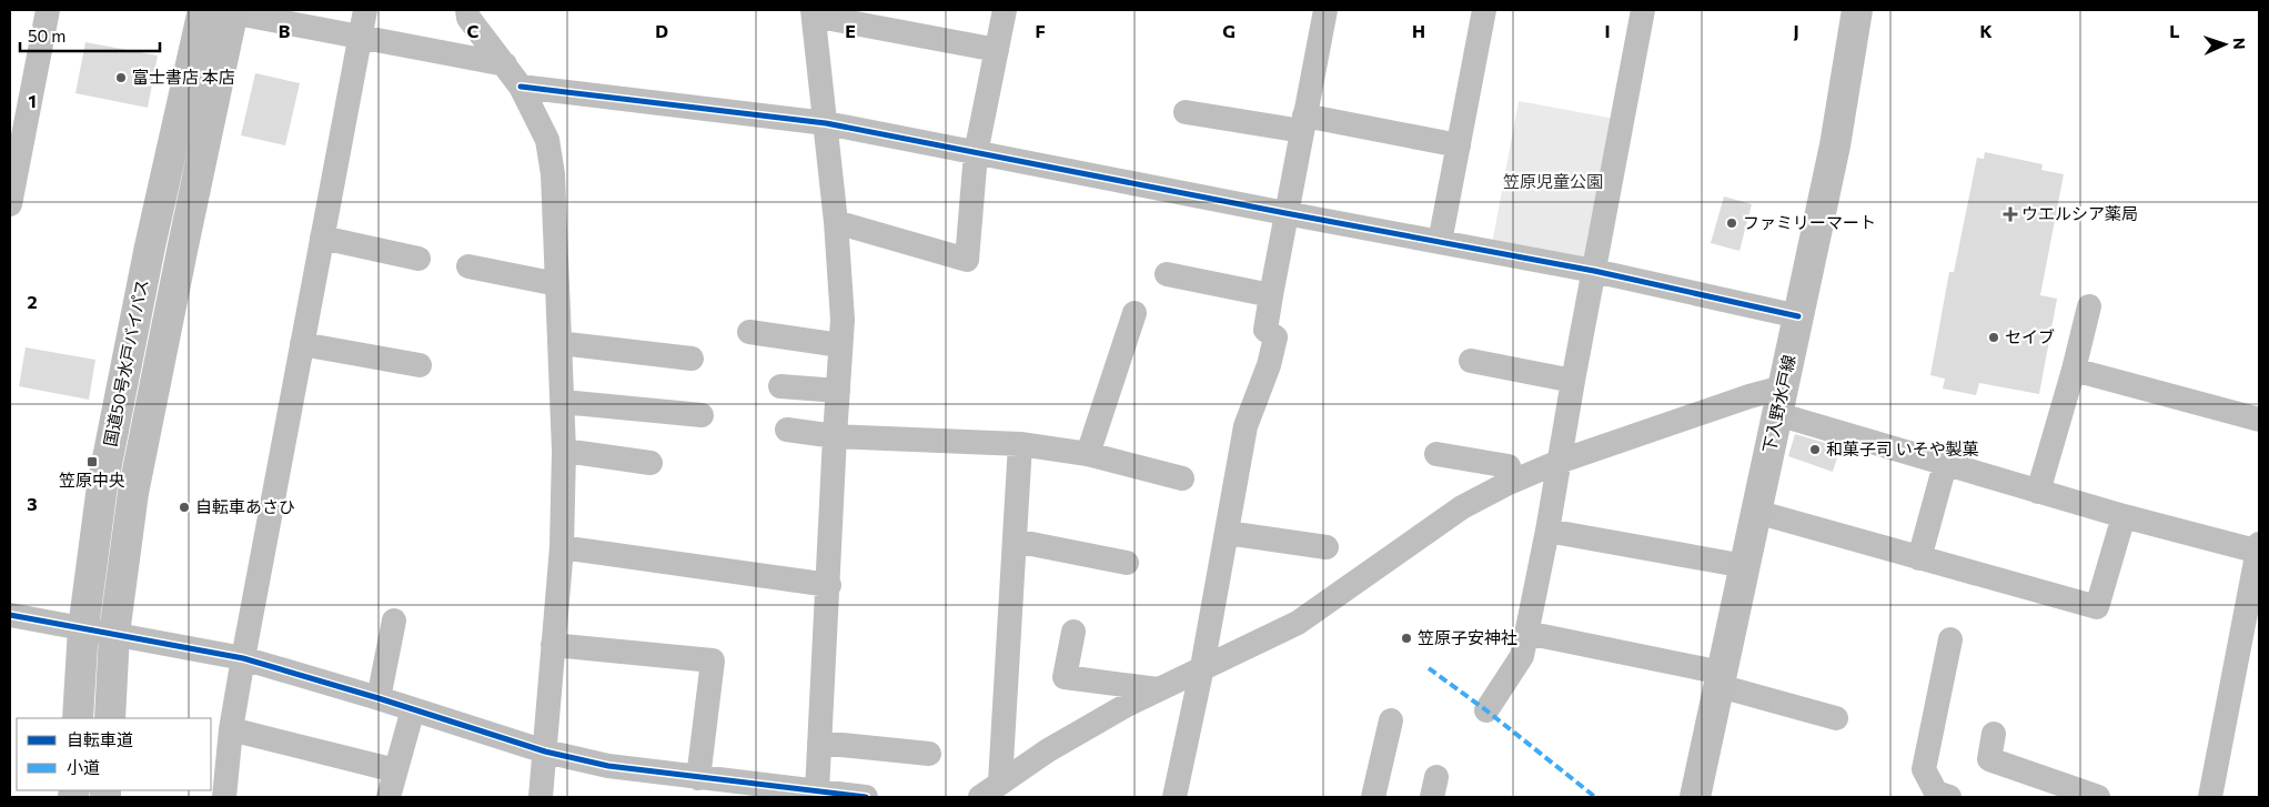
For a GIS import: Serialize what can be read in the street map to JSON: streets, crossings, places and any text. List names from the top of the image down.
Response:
{
  "streets": {
    "main road": ["国道50号水戸バイパス", "下入野水戸線"]
  },
  "parks": ["笠原児童公園"],
  "places": {
    "other": [
      "富士書店 本店",
      "ファミリーマート",
      "セイブ",
      "和菓子司 いそや製菓",
      "自転車あさひ",
      "笠原子安神社"
    ],
    "health": ["ウエルシア薬局"],
    "transit": ["笠原中央"]
  },
  "legend": ["自転車道", "小道"],
  "scale_bar": "50 m",
  "north": "right",
  "grid": {
    "columns": [
      "B",
      "C",
      "D",
      "E",
      "F",
      "G",
      "H",
      "I",
      "J",
      "K",
      "L"
    ],
    "rows": ["1", "2", "3"]
  }
}
